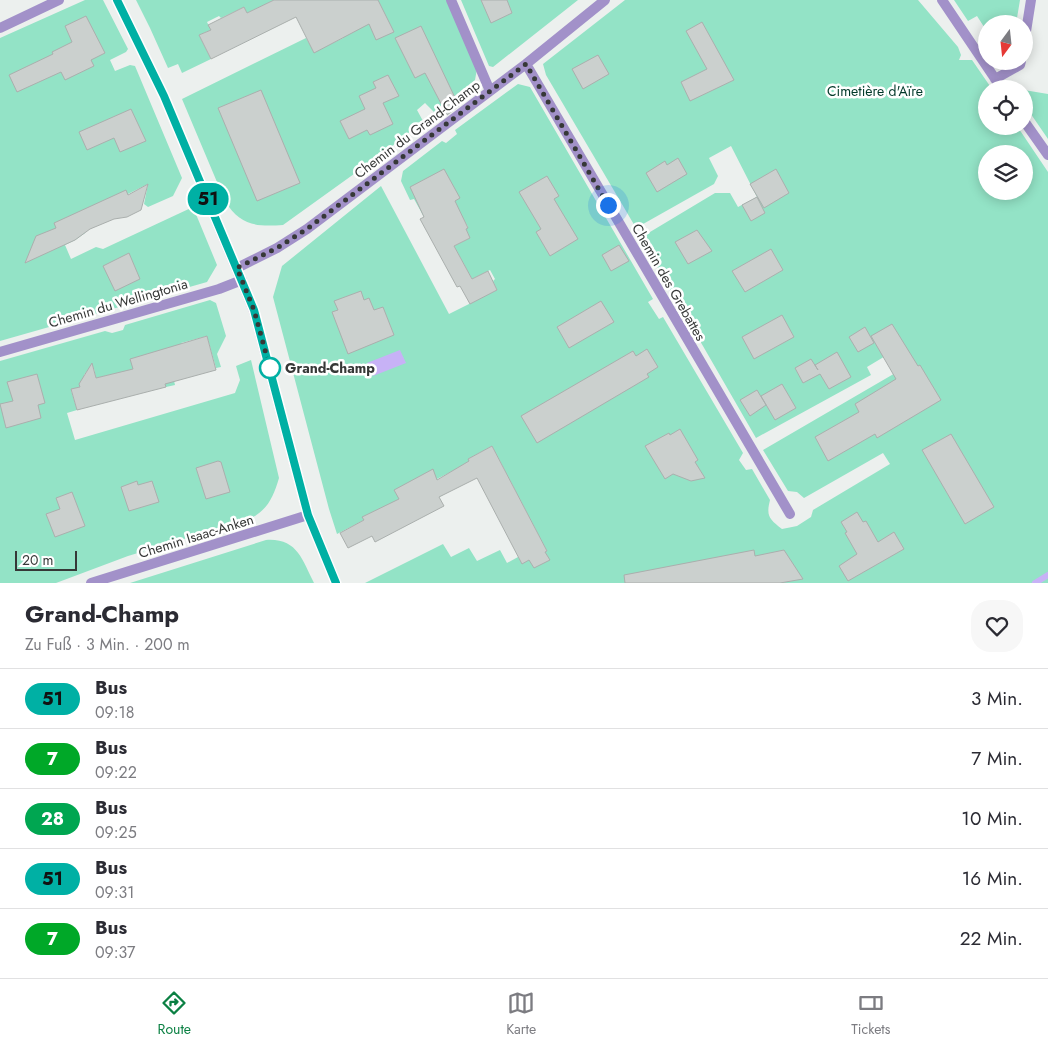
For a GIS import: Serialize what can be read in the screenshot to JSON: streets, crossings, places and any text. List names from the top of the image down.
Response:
{
  "streets": {
    "street": [
      "Chemin du Grand-Champ",
      "Chemin des Grebattes",
      "Chemin du Wellingtonia",
      "Chemin Isaac-Anken"
    ]
  },
  "crossings": [
    ["Chemin du Grand-Champ", "Chemin des Grebattes"]
  ],
  "parks": ["Cimetière d'Aïre"],
  "places": ["Grand-Champ"],
  "lines": ["bus line 51"],
  "scale_bar": "20 m",
  "north": "bottom",
  "page": {
    "on_map": "51",
    "scale": "20 m",
    "heading": ["Grand-Champ", "Zu Fuß · 3 Min. · 200 m"],
    "list": [
      {
        "mark": "51",
        "name": "Bus",
        "note": "09:18",
        "value": "3 Min."
      },
      {
        "mark": "7",
        "name": "Bus",
        "note": "09:22",
        "value": "7 Min."
      },
      {
        "mark": "28",
        "name": "Bus",
        "note": "09:25",
        "value": "10 Min."
      },
      {
        "mark": "51",
        "name": "Bus",
        "note": "09:31",
        "value": "16 Min."
      },
      {
        "mark": "7",
        "name": "Bus",
        "note": "09:37",
        "value": "22 Min."
      }
    ],
    "tabs": ["Route", "Karte", "Tickets"]
  }
}
